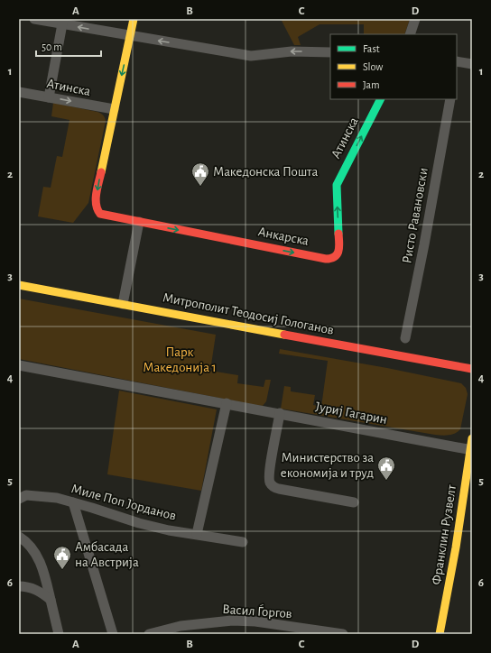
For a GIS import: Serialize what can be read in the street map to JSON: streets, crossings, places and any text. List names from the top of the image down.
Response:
{
  "streets": {
    "street": [
      "Атинска",
      "Ристо Равановски",
      "Анкарска",
      "Митрополит Теодосиј Гологанов",
      "Јуриј Гагарин",
      "Миле Поп Јорданов",
      "Франклин Рузвелт",
      "Васил Ѓоргов"
    ]
  },
  "crossings": [
    ["Атинска", "Анкарска"],
    ["Јуриј Гагарин", "Франклин Рузвелт"]
  ],
  "one_way": ["Атинска"],
  "parks": ["Парк Македонија 1"],
  "places": {
    "public building": ["Македонска Пошта", "Министерство за економија и труд", "Амбасада на Австрија"]
  },
  "legend": ["Fast", "Slow", "Jam"],
  "scale_bar": "50 m",
  "grid": {
    "columns": [
      "A",
      "B",
      "C",
      "D"
    ],
    "rows": [
      "1",
      "2",
      "3",
      "4",
      "5",
      "6"
    ]
  }
}
